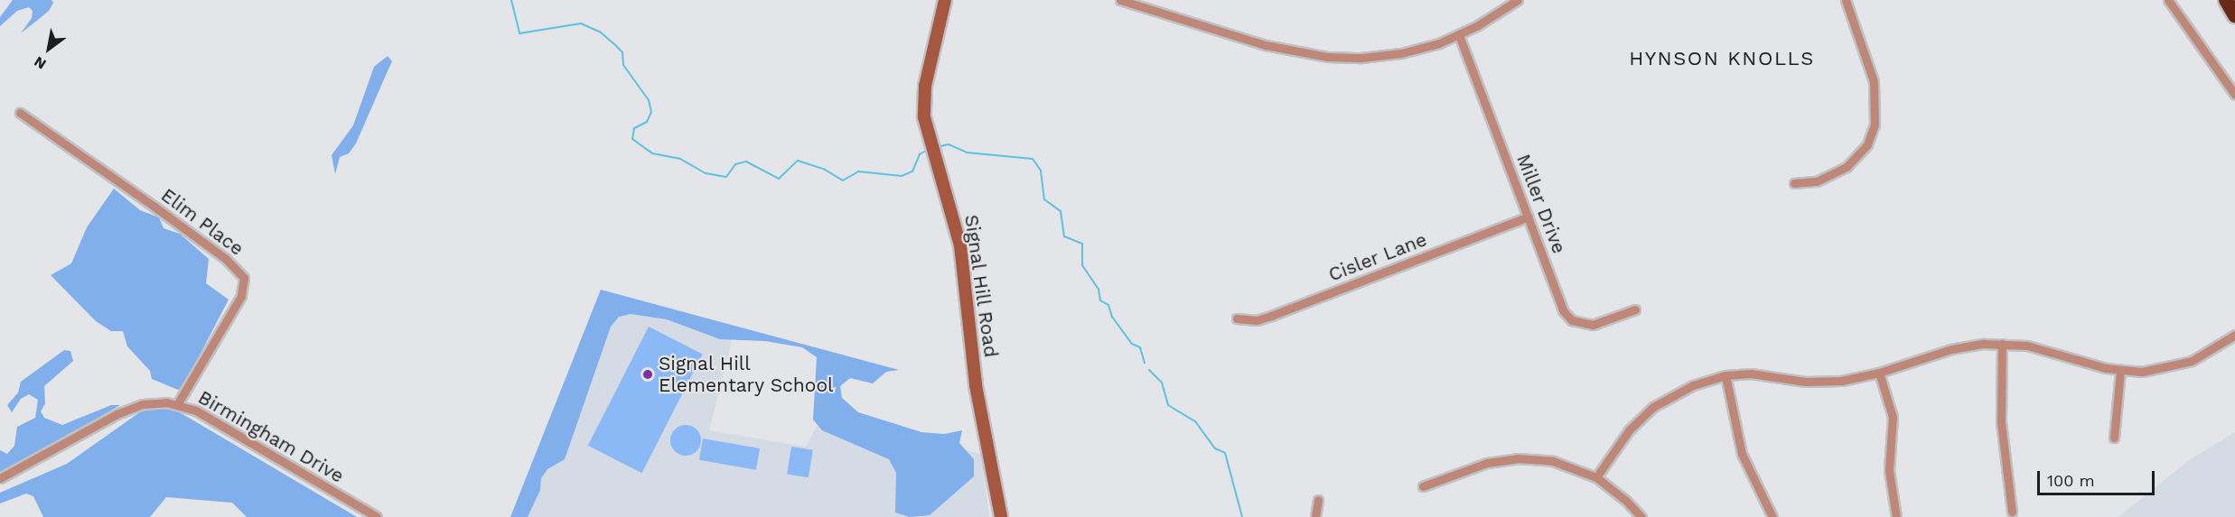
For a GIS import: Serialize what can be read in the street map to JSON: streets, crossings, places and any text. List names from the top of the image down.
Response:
{
  "streets": {
    "main road": ["Signal Hill Road"],
    "street": [
      "Miller Drive",
      "Elim Place",
      "Cisler Lane",
      "Birmingham Drive"
    ]
  },
  "crossings": [
    ["Miller Drive", "Cisler Lane"],
    ["Elim Place", "Birmingham Drive"]
  ],
  "districts": ["HYNSON KNOLLS"],
  "places": ["Signal Hill Elementary School"],
  "scale_bar": "100 m",
  "north": "bottom left"
}
